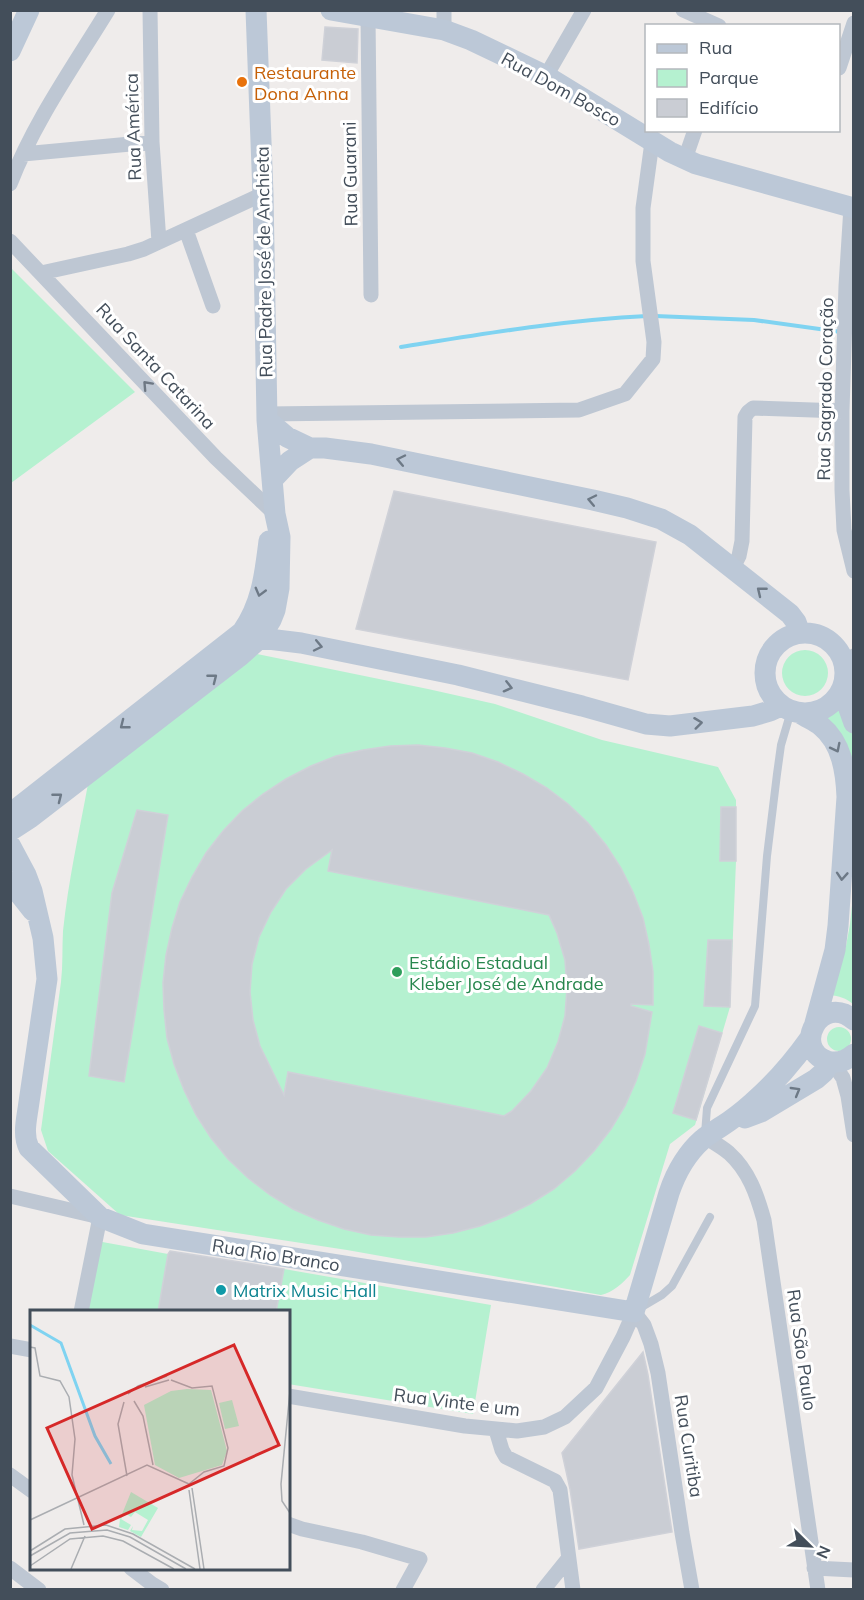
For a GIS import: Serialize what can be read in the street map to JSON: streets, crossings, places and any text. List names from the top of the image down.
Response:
{
  "streets": {
    "street": [
      "Rua Dom Bosco",
      "Rua América",
      "Rua Guarani",
      "Rua Padre José de Anchieta",
      "Rua Santa Catarina",
      "Rua Sagrado Coração",
      "Rua Rio Branco",
      "Rua São Paulo",
      "Rua Vinte e um",
      "Rua Curitiba"
    ]
  },
  "crossings": [
    ["Rua Dom Bosco", "Rua Guarani"],
    ["Rua Dom Bosco", "Rua Sagrado Coração"],
    ["Rua Padre José de Anchieta", "Rua Santa Catarina"],
    ["Rua Rio Branco", "Rua Vinte e um"],
    ["Rua Rio Branco", "Rua Curitiba"],
    ["Rua Vinte e um", "Rua Curitiba"]
  ],
  "places": ["Restaurante Dona Anna", "Estádio Estadual Kleber José de Andrade", "Matrix Music Hall"],
  "legend": ["Rua", "Parque", "Edifício"],
  "north": "bottom right"
}
